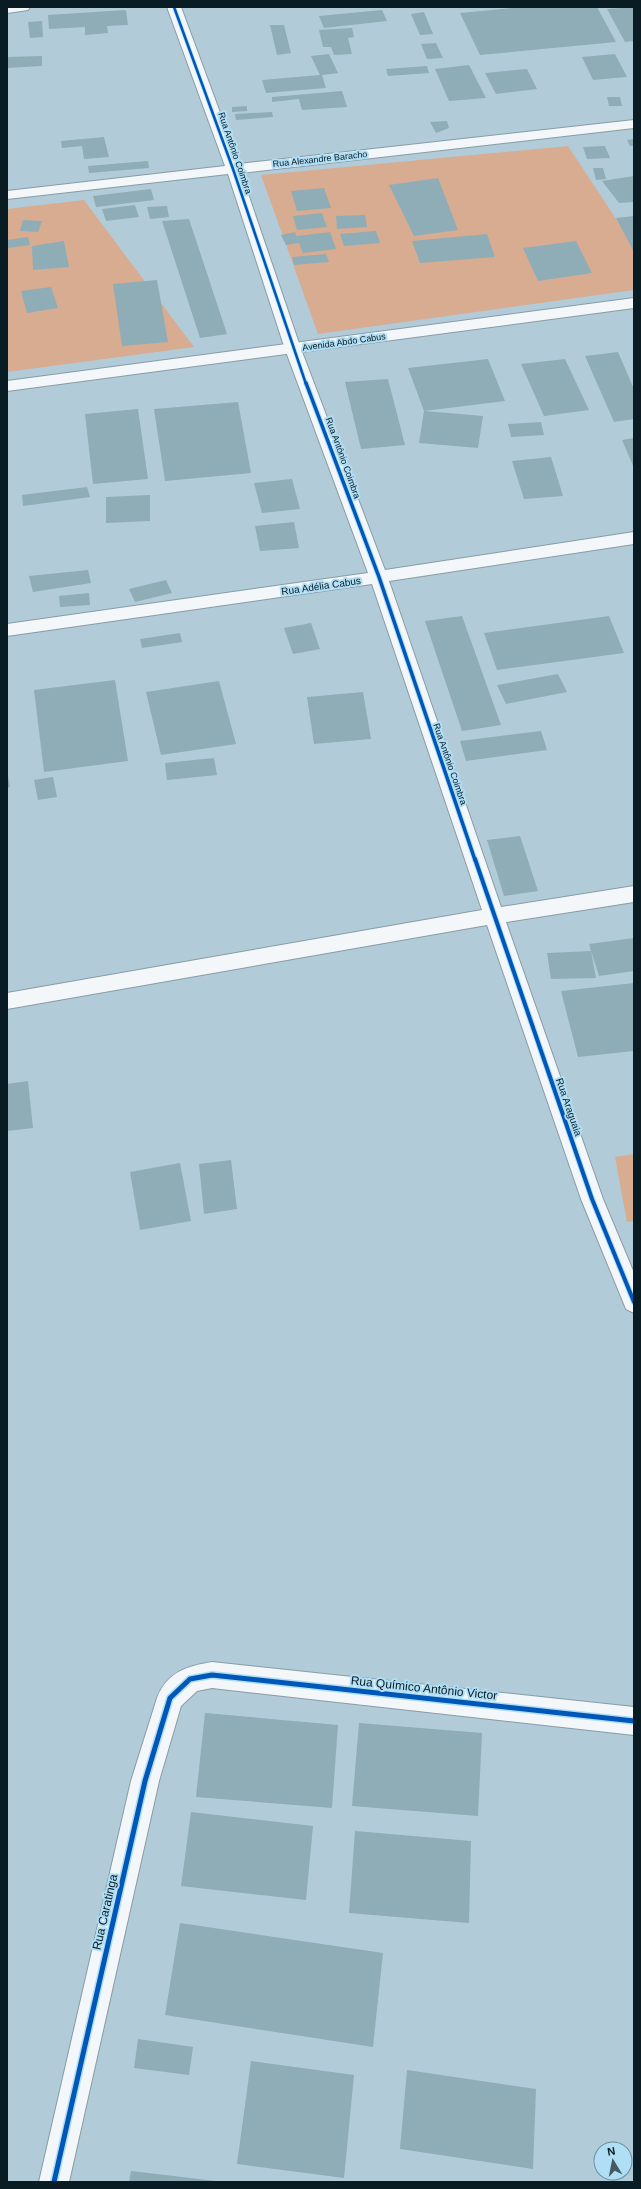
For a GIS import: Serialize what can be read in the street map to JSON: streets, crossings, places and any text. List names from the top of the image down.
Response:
{
  "streets": {
    "street": [
      "Rua Antônio Coimbra",
      "Rua Alexandre Baracho",
      "Avenida Abdo Cabus",
      "Rua Adélia Cabus",
      "Rua Araguaia",
      "Rua Químico Antônio Victor",
      "Rua Caratinga"
    ]
  },
  "crossings": [
    ["Rua Antônio Coimbra", "Rua Alexandre Baracho"],
    ["Rua Antônio Coimbra", "Avenida Abdo Cabus"],
    ["Rua Antônio Coimbra", "Rua Adélia Cabus"],
    ["Rua Antônio Coimbra", "Rua Araguaia"],
    ["Rua Químico Antônio Victor", "Rua Caratinga"]
  ],
  "north": "top"
}
